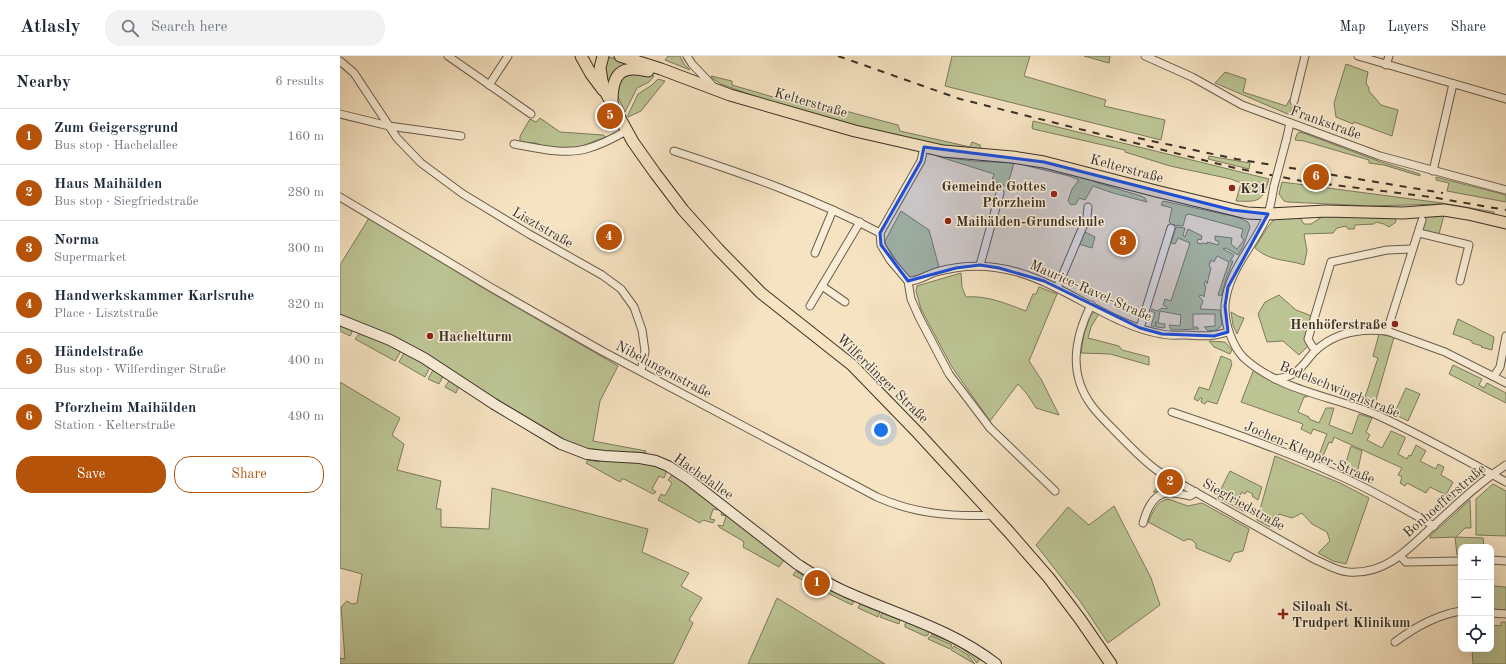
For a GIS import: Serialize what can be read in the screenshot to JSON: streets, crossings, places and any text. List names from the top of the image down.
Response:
{
  "streets": {
    "main road": ["Kelterstraße", "Wilferdinger Straße"],
    "street": [
      "Frankstraße",
      "Lisztstraße",
      "Maurice-Ravel-Straße",
      "Nibelungenstraße",
      "Bodelschwinghstraße",
      "Jochen-Klepper-Straße",
      "Hachelallee",
      "Bonhoefferstraße",
      "Siegfriedstraße"
    ]
  },
  "crossings": [
    ["Kelterstraße", "Bodelschwinghstraße"],
    ["Frankstraße", "Bodelschwinghstraße"],
    ["Lisztstraße", "Nibelungenstraße"],
    ["Maurice-Ravel-Straße", "Bodelschwinghstraße"],
    ["Maurice-Ravel-Straße", "Siegfriedstraße"],
    ["Nibelungenstraße", "Wilferdinger Straße"],
    ["Bodelschwinghstraße", "Bonhoefferstraße"],
    ["Jochen-Klepper-Straße", "Bonhoefferstraße"],
    ["Bonhoefferstraße", "Siegfriedstraße"]
  ],
  "places": {
    "other": [
      "K21",
      "Gemeinde Gottes Pforzheim",
      "Maihälden-Grundschule",
      "Henhöferstraße",
      "Hachelturm"
    ],
    "health": ["Siloah St. Trudpert Klinikum"]
  },
  "page": {
    "header": "Atlasly",
    "search": "Search here",
    "nav": ["Map", "Layers", "Share"],
    "heading": ["Nearby", "6 results"],
    "pins": [
      "5",
      "6",
      "4",
      "3",
      "2",
      "1"
    ],
    "list": [
      {
        "mark": "1",
        "name": "Zum Geigersgrund",
        "note": "Bus stop · Hachelallee",
        "value": "160 m"
      },
      {
        "mark": "2",
        "name": "Haus Maihälden",
        "note": "Bus stop · Siegfriedstraße",
        "value": "280 m"
      },
      {
        "mark": "3",
        "name": "Norma",
        "note": "Supermarket",
        "value": "300 m"
      },
      {
        "mark": "4",
        "name": "Handwerkskammer Karlsruhe",
        "note": "Place · Lisztstraße",
        "value": "320 m"
      },
      {
        "mark": "5",
        "name": "Händelstraße",
        "note": "Bus stop · Wilferdinger Straße",
        "value": "400 m"
      },
      {
        "mark": "6",
        "name": "Pforzheim Maihälden",
        "note": "Station · Kelterstraße",
        "value": "490 m"
      }
    ],
    "buttons": ["Save", "Share"],
    "map_buttons": ["+", "−"]
  }
}
